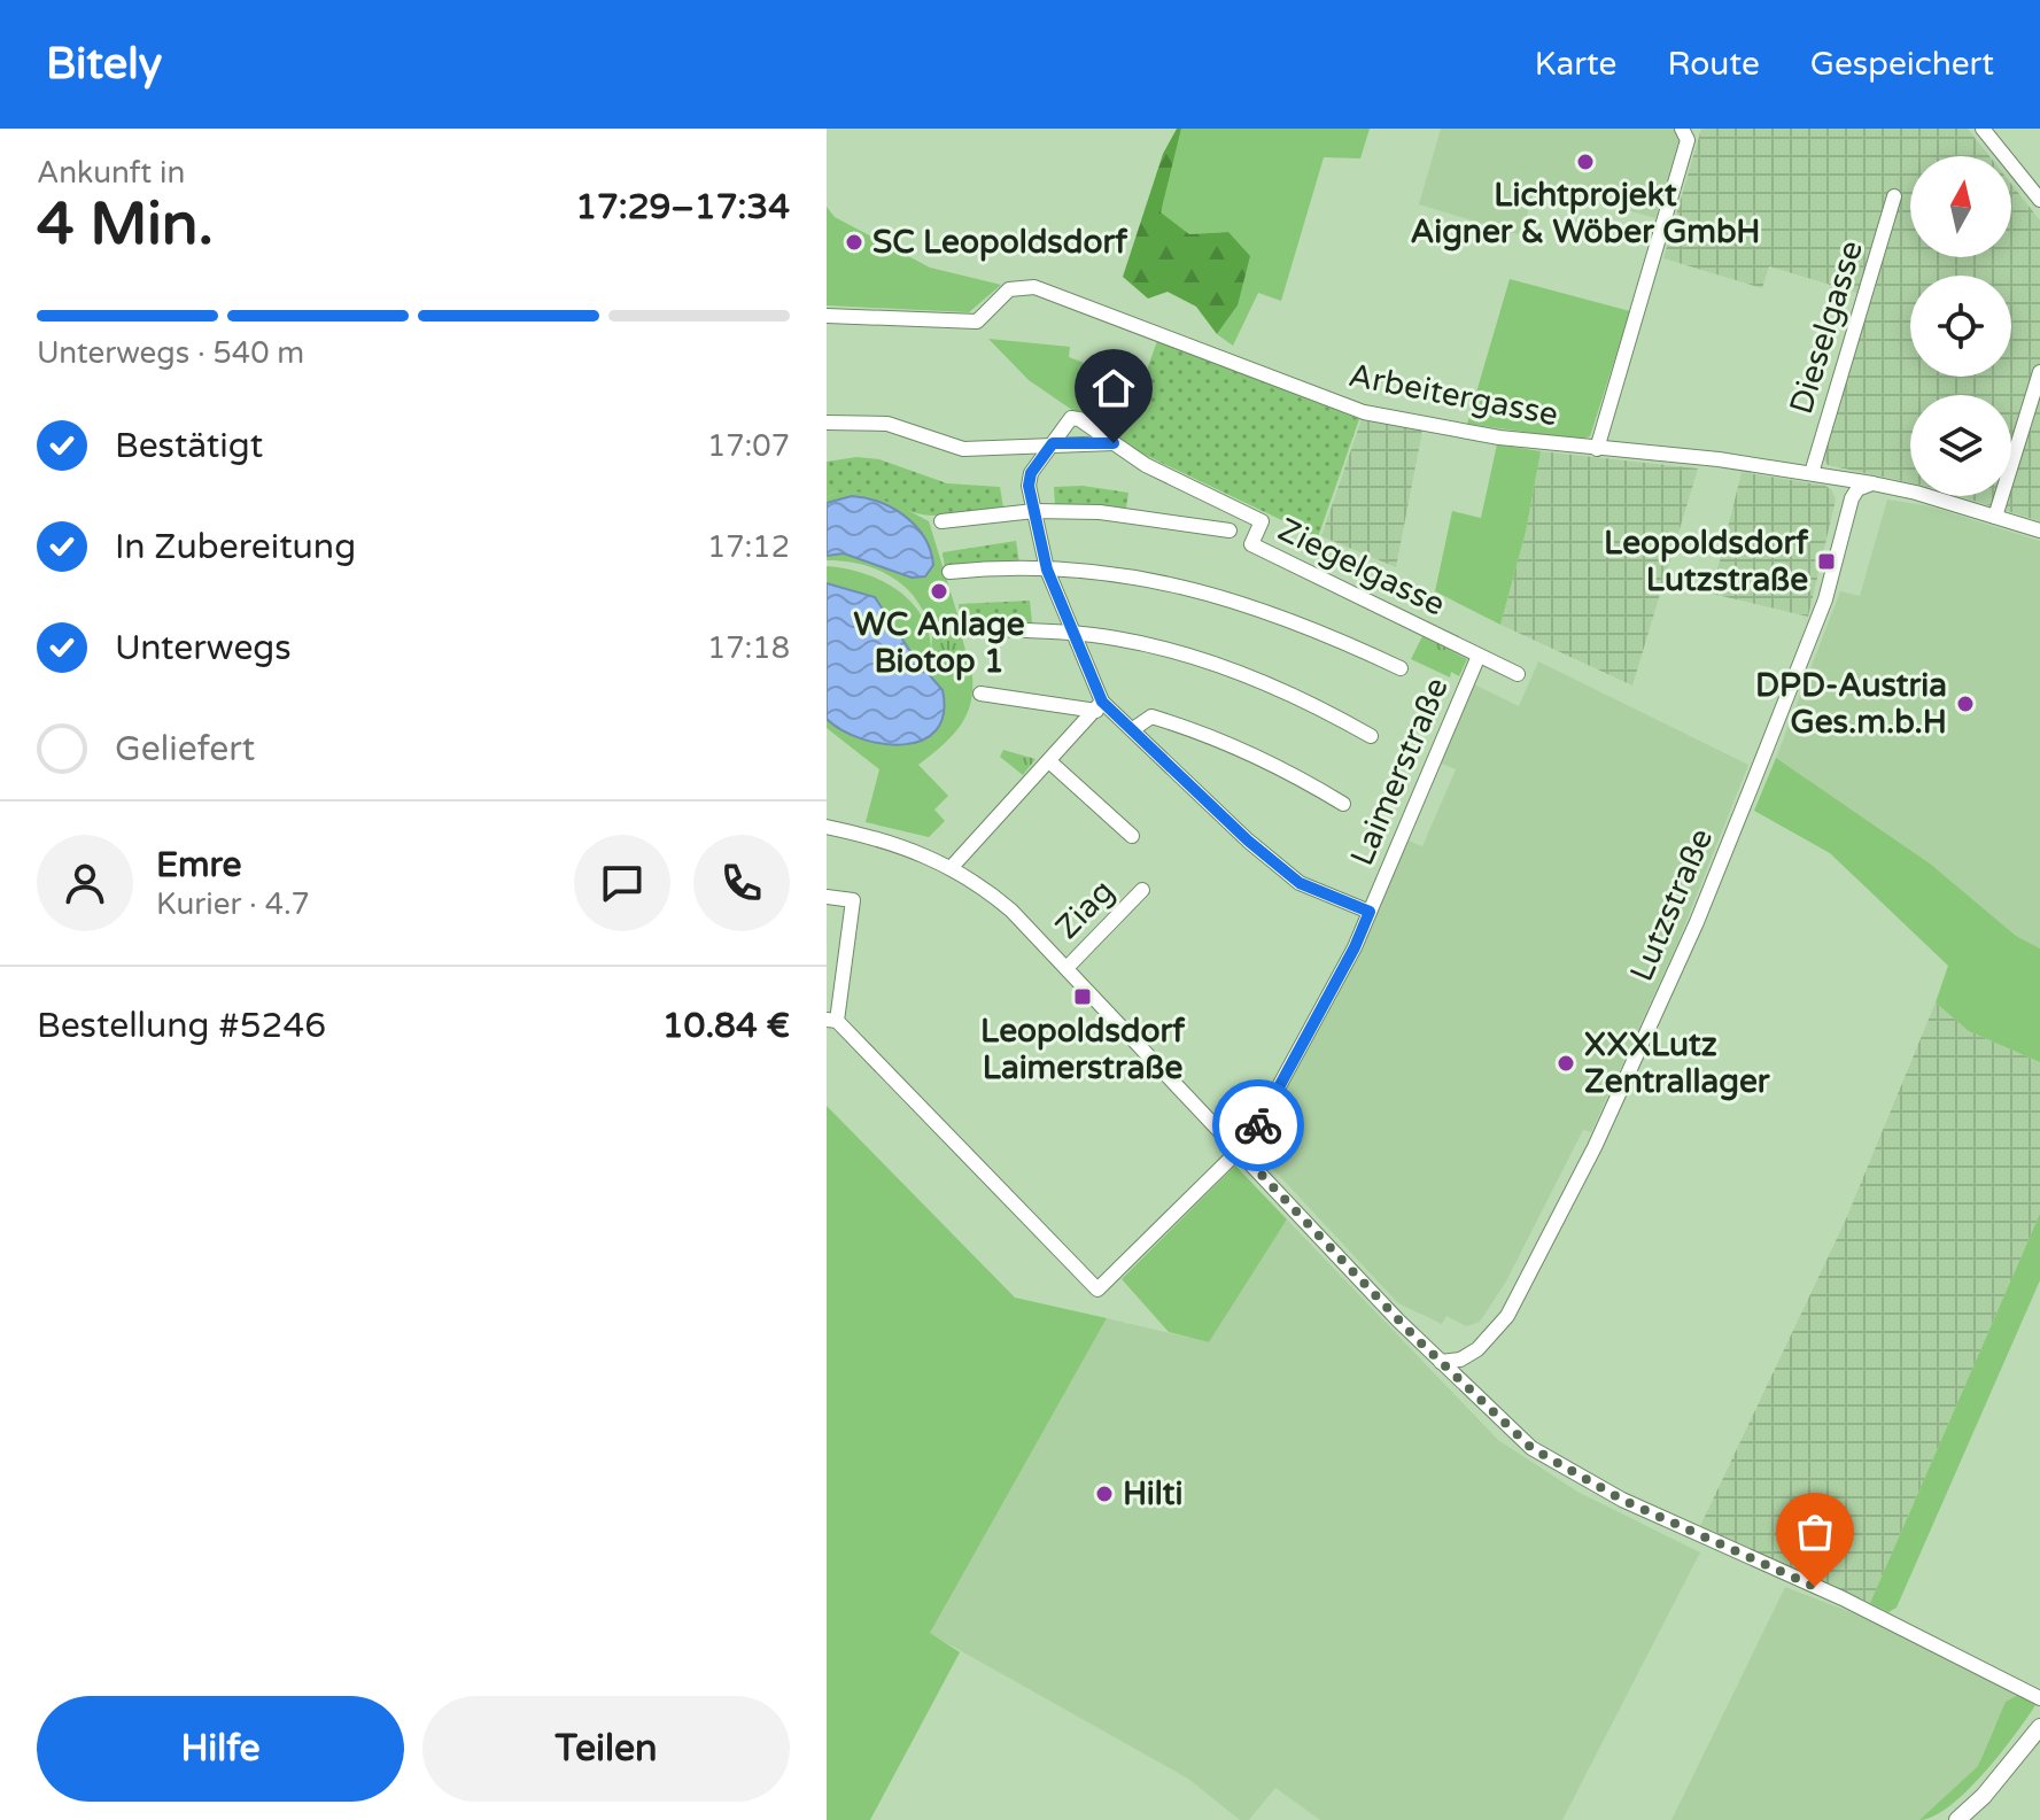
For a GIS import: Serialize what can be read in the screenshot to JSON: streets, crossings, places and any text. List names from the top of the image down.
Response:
{
  "streets": {
    "street": [
      "Dieselgasse",
      "Arbeitergasse",
      "Ziegelgasse",
      "Laimerstraße",
      "Lutzstraße",
      "Ziag"
    ]
  },
  "crossings": [
    ["Dieselgasse", "Arbeitergasse"],
    ["Arbeitergasse", "Lutzstraße"],
    ["Ziegelgasse", "Laimerstraße"]
  ],
  "places": {
    "other": [
      "Lichtprojekt Aigner & Wöber GmbH",
      "SC Leopoldsdorf",
      "WC Anlage Biotop 1",
      "DPD-Austria Ges.m.b.H",
      "XXXLutz Zentrallager",
      "Hilti"
    ],
    "transit": ["Leopoldsdorf Lutzstraße", "Leopoldsdorf Laimerstraße"]
  },
  "north": "top",
  "page": {
    "header": "Bitely",
    "nav": ["Karte", "Route", "Gespeichert"],
    "heading": ["4 Min.", "Ankunft in", "17:29–17:34"],
    "panel": [
      "Emre",
      "Kurier · 4.7",
      "Bestellung #5246",
      "10.84 €"
    ],
    "bar": "Unterwegs · 540 m",
    "list": [
      ["Bestätigt", "17:07"],
      ["In Zubereitung", "17:12"],
      ["Unterwegs", "17:18"],
      "Geliefert"
    ],
    "buttons": ["Hilfe", "Teilen"]
  }
}
